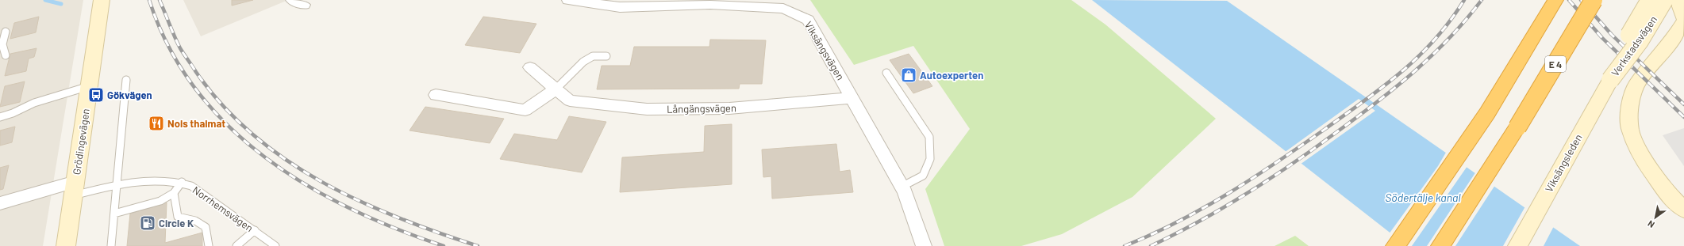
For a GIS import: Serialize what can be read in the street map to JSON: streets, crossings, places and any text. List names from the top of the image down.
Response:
{
  "streets": {
    "highway": ["E 4"],
    "main road": ["Verkstadsvägen", "Grödingevägen", "Viksängsleden"],
    "street": ["Viksängsvägen", "Långängsvägen"],
    "lane": ["Norrhemsvägen"]
  },
  "crossings": [
    ["Verkstadsvägen", "Viksängsleden"],
    ["Viksängsvägen", "Långängsvägen"],
    ["Grödingevägen", "Norrhemsvägen"]
  ],
  "water": ["Södertälje kanal"],
  "places": {
    "shop": ["Autoexperten"],
    "bus stop": ["Gökvägen"],
    "restaurant": ["Nois thaimat"],
    "fuel station": ["Circle K"]
  },
  "north": "bottom left"
}
